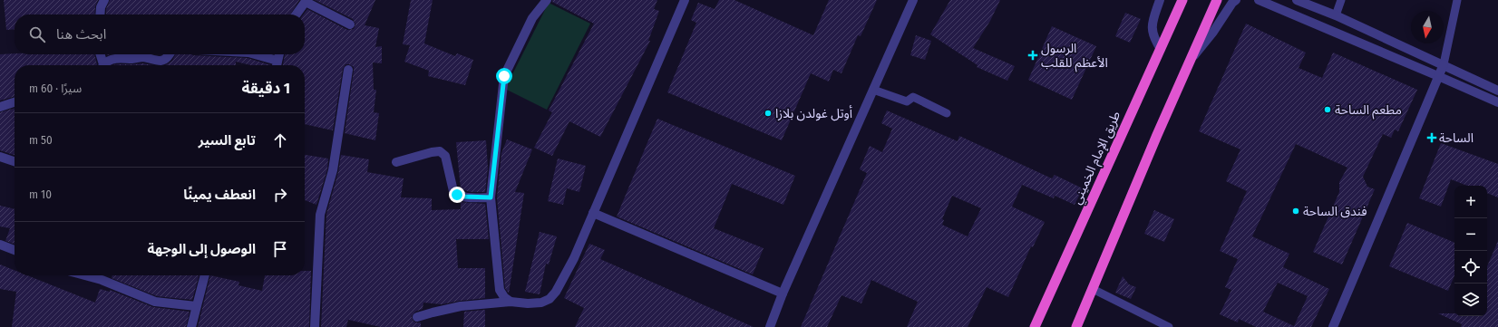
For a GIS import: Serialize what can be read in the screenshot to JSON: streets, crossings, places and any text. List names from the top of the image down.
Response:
{
  "streets": {
    "highway": ["طريق الإمام الخميني"]
  },
  "places": {
    "health": ["الرسول الأعظم للقلب", "الساحة"],
    "other": ["مطعم الساحة", "أوتل غولدن بلازا", "فندق الساحة"]
  },
  "north": "bottom",
  "page": {
    "search": "ابحث هنا",
    "heading": ["1 دقيقة", "سيرًا · 60 m"],
    "list": [
      ["تابع السير", "50 m"],
      ["انعطف يمينًا", "10 m"],
      "الوصول إلى الوجهة"
    ],
    "map_buttons": ["+", "−"]
  }
}
